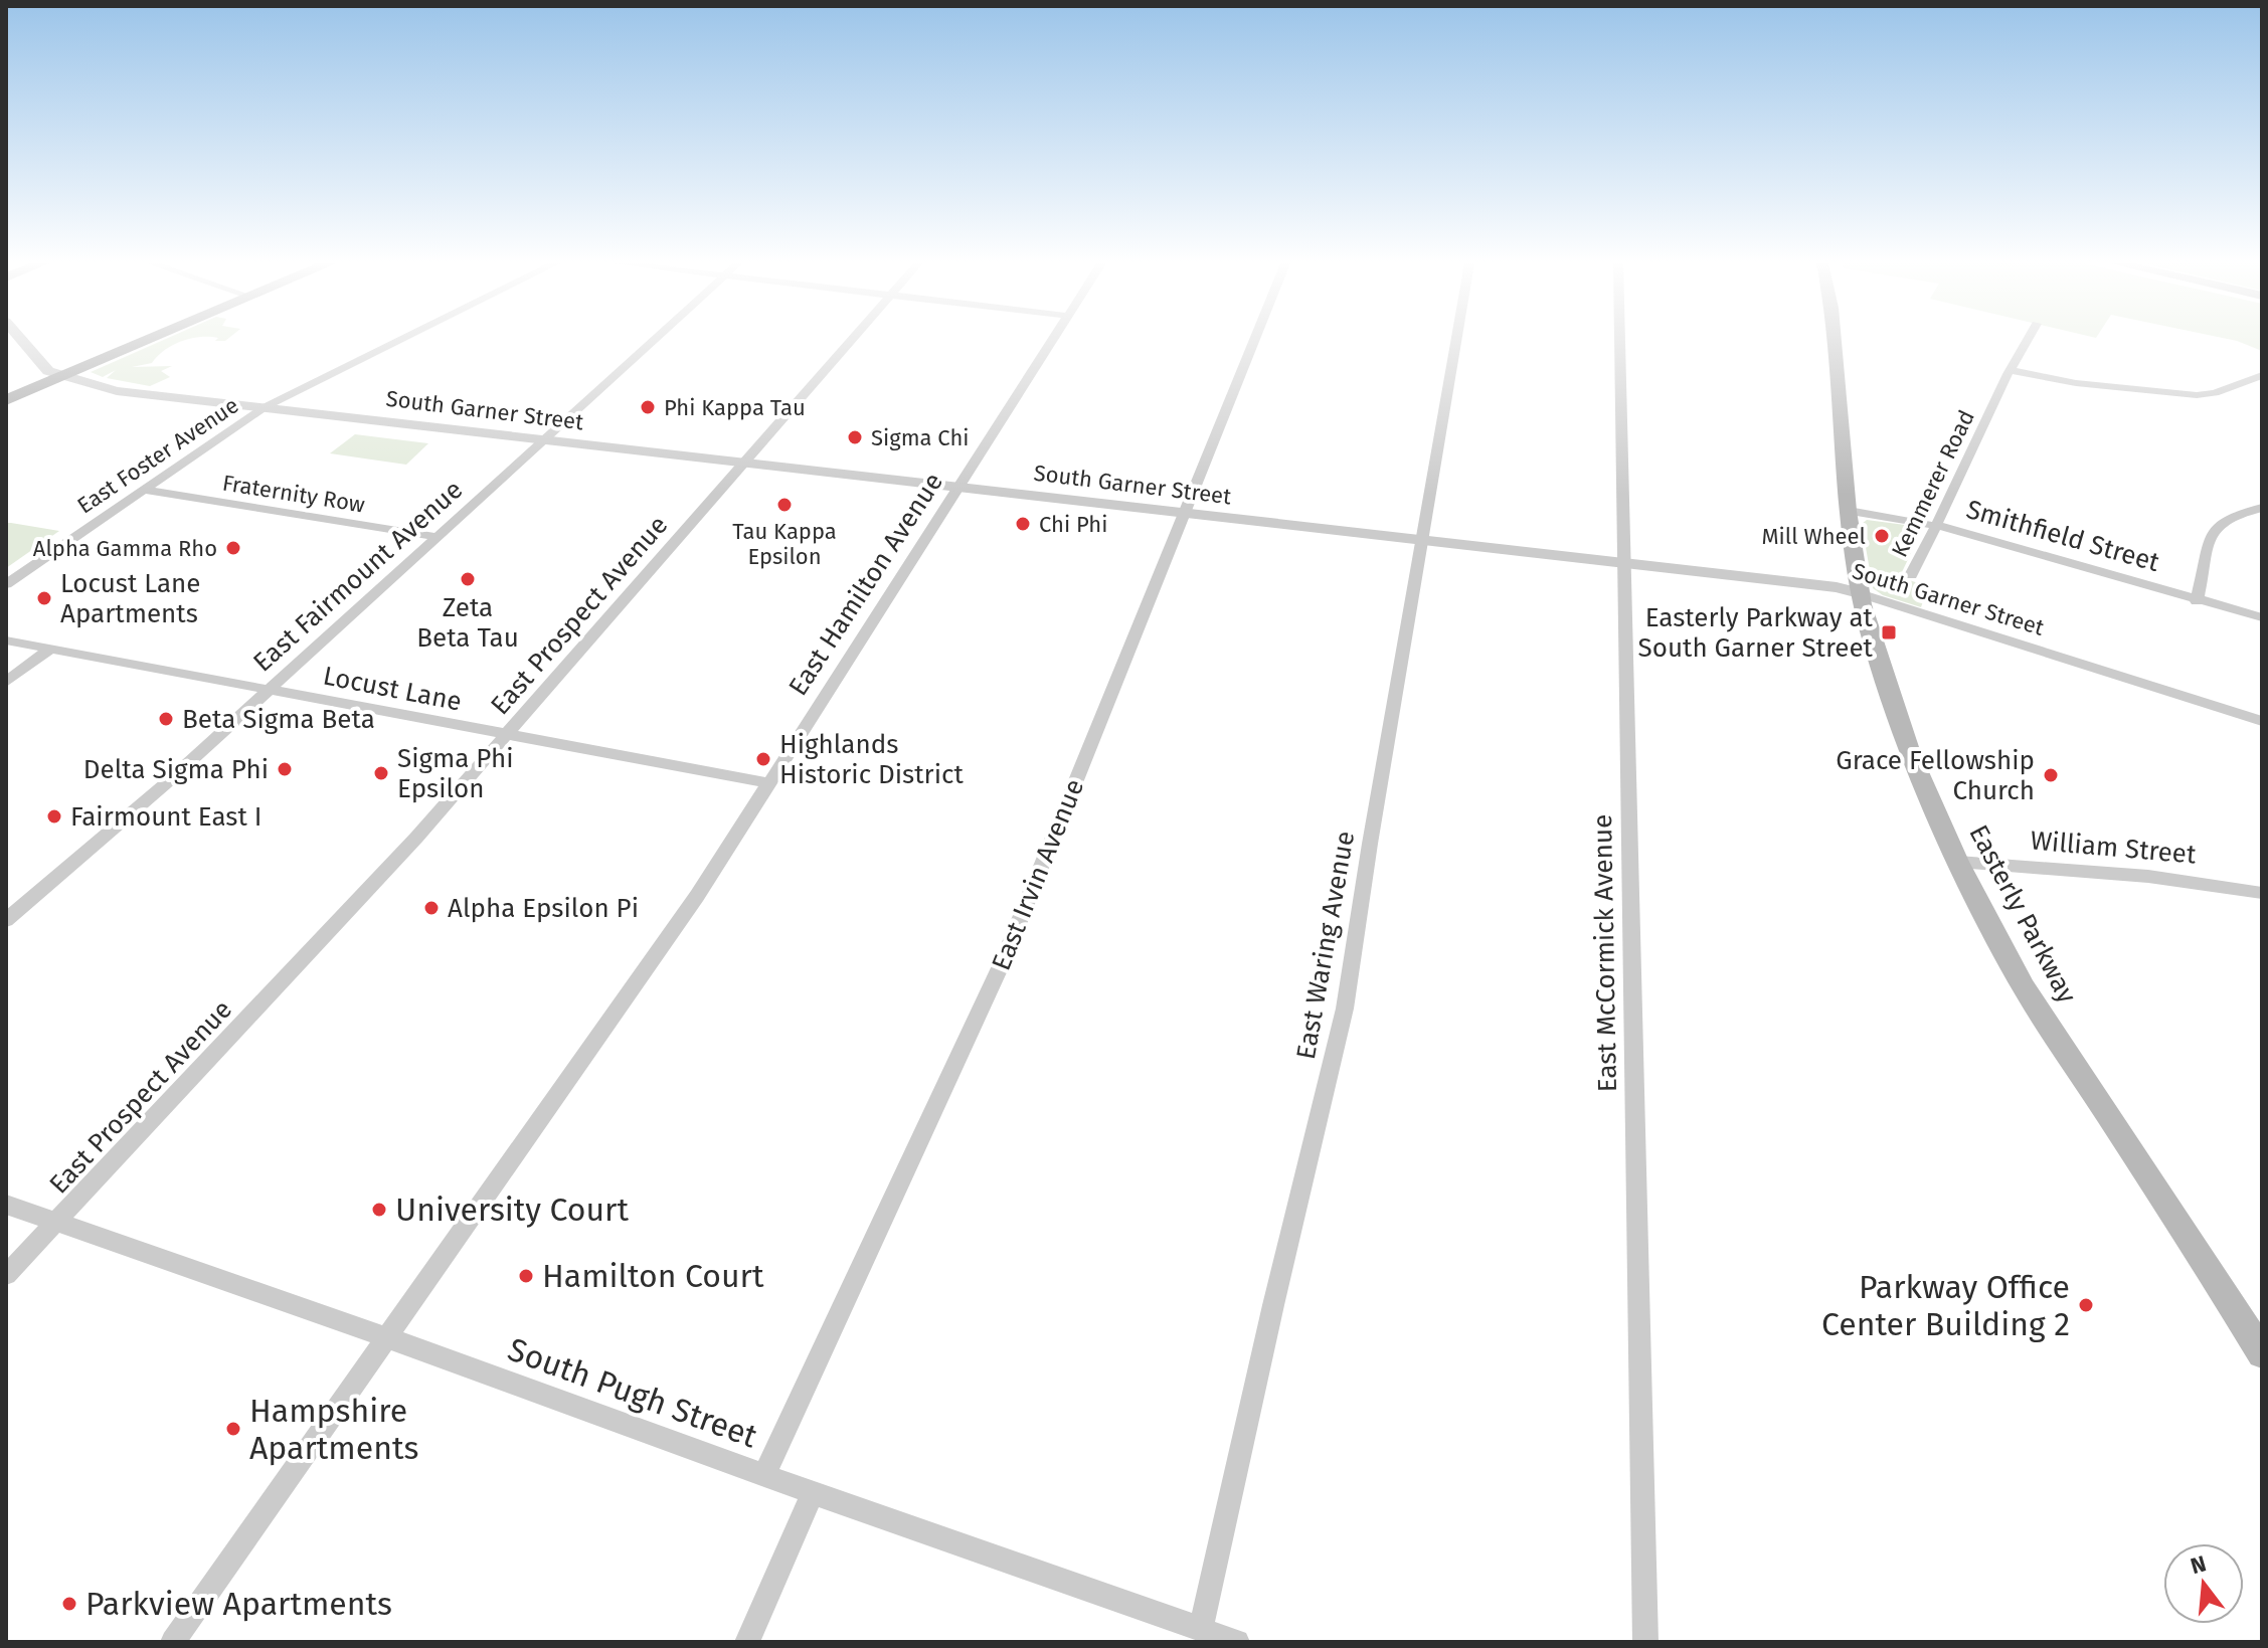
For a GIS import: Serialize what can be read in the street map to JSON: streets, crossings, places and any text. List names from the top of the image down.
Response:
{
  "streets": {
    "main road": ["Easterly Parkway"],
    "street": [
      "South Garner Street",
      "East Foster Avenue",
      "Kemmerer Road",
      "Fraternity Row",
      "Smithfield Street",
      "East Fairmount Avenue",
      "East Hamilton Avenue",
      "East Prospect Avenue",
      "Locust Lane",
      "William Street",
      "East Irvin Avenue",
      "East Waring Avenue",
      "East McCormick Avenue",
      "South Pugh Street"
    ]
  },
  "crossings": [
    ["South Garner Street", "East Foster Avenue"],
    ["South Garner Street", "East Fairmount Avenue"],
    ["South Garner Street", "East Hamilton Avenue"],
    ["South Garner Street", "East Prospect Avenue"],
    ["South Garner Street", "East Irvin Avenue"],
    ["South Garner Street", "Easterly Parkway"],
    ["South Garner Street", "East Waring Avenue"],
    ["South Garner Street", "East McCormick Avenue"],
    ["East Foster Avenue", "Fraternity Row"],
    ["Kemmerer Road", "Smithfield Street"],
    ["Fraternity Row", "East Fairmount Avenue"],
    ["Smithfield Street", "Easterly Parkway"],
    ["East Fairmount Avenue", "Locust Lane"],
    ["East Hamilton Avenue", "Locust Lane"],
    ["East Hamilton Avenue", "South Pugh Street"],
    ["East Prospect Avenue", "Locust Lane"],
    ["East Prospect Avenue", "South Pugh Street"],
    ["William Street", "Easterly Parkway"],
    ["East Irvin Avenue", "South Pugh Street"],
    ["East Waring Avenue", "South Pugh Street"]
  ],
  "places": {
    "other": [
      "Phi Kappa Tau",
      "Sigma Chi",
      "Tau Kappa Epsilon",
      "Chi Phi",
      "Mill Wheel",
      "Alpha Gamma Rho",
      "Zeta Beta Tau",
      "Locust Lane Apartments",
      "Beta Sigma Beta",
      "Highlands Historic District",
      "Delta Sigma Phi",
      "Sigma Phi Epsilon",
      "Grace Fellowship Church",
      "Fairmount East I",
      "Alpha Epsilon Pi",
      "University Court",
      "Hamilton Court",
      "Parkway Office Center Building 2",
      "Hampshire Apartments",
      "Parkview Apartments"
    ],
    "transit": ["Easterly Parkway at South Garner Street"]
  },
  "north": "top"
}
